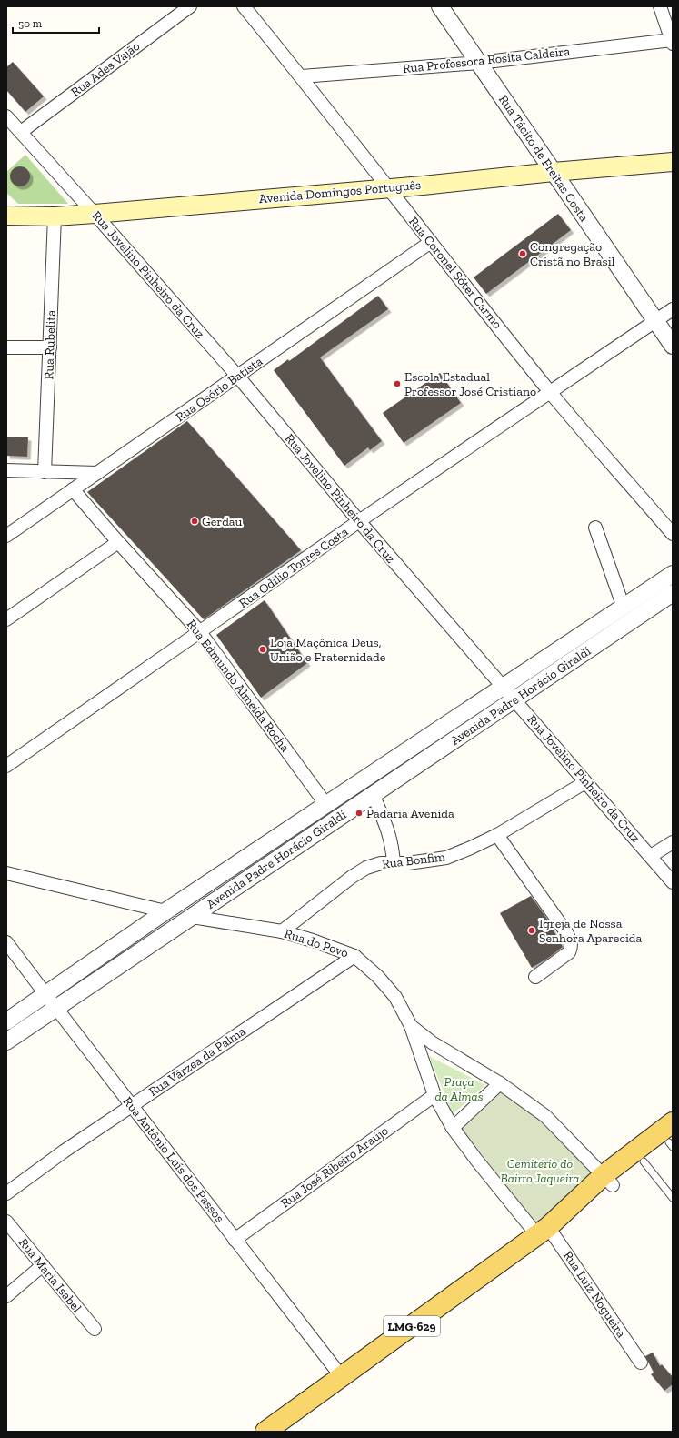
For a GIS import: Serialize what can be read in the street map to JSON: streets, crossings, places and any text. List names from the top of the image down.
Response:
{
  "streets": {
    "main road": ["Avenida Domingos Português", "LMG-629"],
    "street": [
      "Rua Professora Rosita Caldeira",
      "Rua Ades Vajão",
      "Rua Tácito de Freitas Costa",
      "Rua Coronel Sóter Carmo",
      "Rua Jovelino Pinheiro da Cruz",
      "Rua Rubelita",
      "Rua Osório Batista",
      "Rua Odilio Torres Costa",
      "Rua Edmundo Almeida Rocha",
      "Avenida Padre Horácio Giraldi",
      "Rua Bonfim",
      "Rua do Povo",
      "Rua Várzea da Palma",
      "Rua Antônio Luís dos Passos",
      "Rua José Ribeiro Araújo",
      "Rua Maria Isabel",
      "Rua Luiz Nogueira"
    ]
  },
  "crossings": [
    ["Rua Professora Rosita Caldeira", "Rua Tácito de Freitas Costa"],
    ["Rua Professora Rosita Caldeira", "Rua Coronel Sóter Carmo"],
    ["Rua Ades Vajão", "Rua Jovelino Pinheiro da Cruz"],
    ["Rua Tácito de Freitas Costa", "Avenida Domingos Português"],
    ["Rua Tácito de Freitas Costa", "Rua Odilio Torres Costa"],
    ["Avenida Domingos Português", "Rua Coronel Sóter Carmo"],
    ["Avenida Domingos Português", "Rua Jovelino Pinheiro da Cruz"],
    ["Avenida Domingos Português", "Rua Rubelita"],
    ["Rua Coronel Sóter Carmo", "Rua Osório Batista"],
    ["Rua Coronel Sóter Carmo", "Rua Odilio Torres Costa"],
    ["Rua Jovelino Pinheiro da Cruz", "Rua Osório Batista"],
    ["Rua Jovelino Pinheiro da Cruz", "Rua Odilio Torres Costa"],
    ["Rua Jovelino Pinheiro da Cruz", "Avenida Padre Horácio Giraldi"],
    ["Rua Jovelino Pinheiro da Cruz", "Rua Bonfim"],
    ["Rua Osório Batista", "Rua Edmundo Almeida Rocha"],
    ["Rua Odilio Torres Costa", "Rua Edmundo Almeida Rocha"],
    ["Rua Edmundo Almeida Rocha", "Avenida Padre Horácio Giraldi"],
    ["Avenida Padre Horácio Giraldi", "Rua do Povo"],
    ["Avenida Padre Horácio Giraldi", "Rua Antônio Luís dos Passos"],
    ["Rua Bonfim", "Rua do Povo"],
    ["Rua do Povo", "Rua Várzea da Palma"],
    ["Rua do Povo", "Rua Luiz Nogueira"],
    ["Rua do Povo", "LMG-629"],
    ["Rua Várzea da Palma", "Rua Antônio Luís dos Passos"],
    ["Rua Antônio Luís dos Passos", "Rua José Ribeiro Araújo"],
    ["Rua Antônio Luís dos Passos", "LMG-629"],
    ["Rua José Ribeiro Araújo", "Rua Luiz Nogueira"],
    ["Rua Luiz Nogueira", "LMG-629"]
  ],
  "parks": ["Praça da Almas", "Cemitério do Bairro Jaqueira"],
  "places": [
    "Congregação Cristã no Brasil",
    "Escola Estadual Professor José Cristiano",
    "Gerdau",
    "Loja Maçônica Deus, União e Fraternidade",
    "Padaria Avenida",
    "Igreja de Nossa Senhora Aparecida"
  ],
  "scale_bar": "50 m"
}
